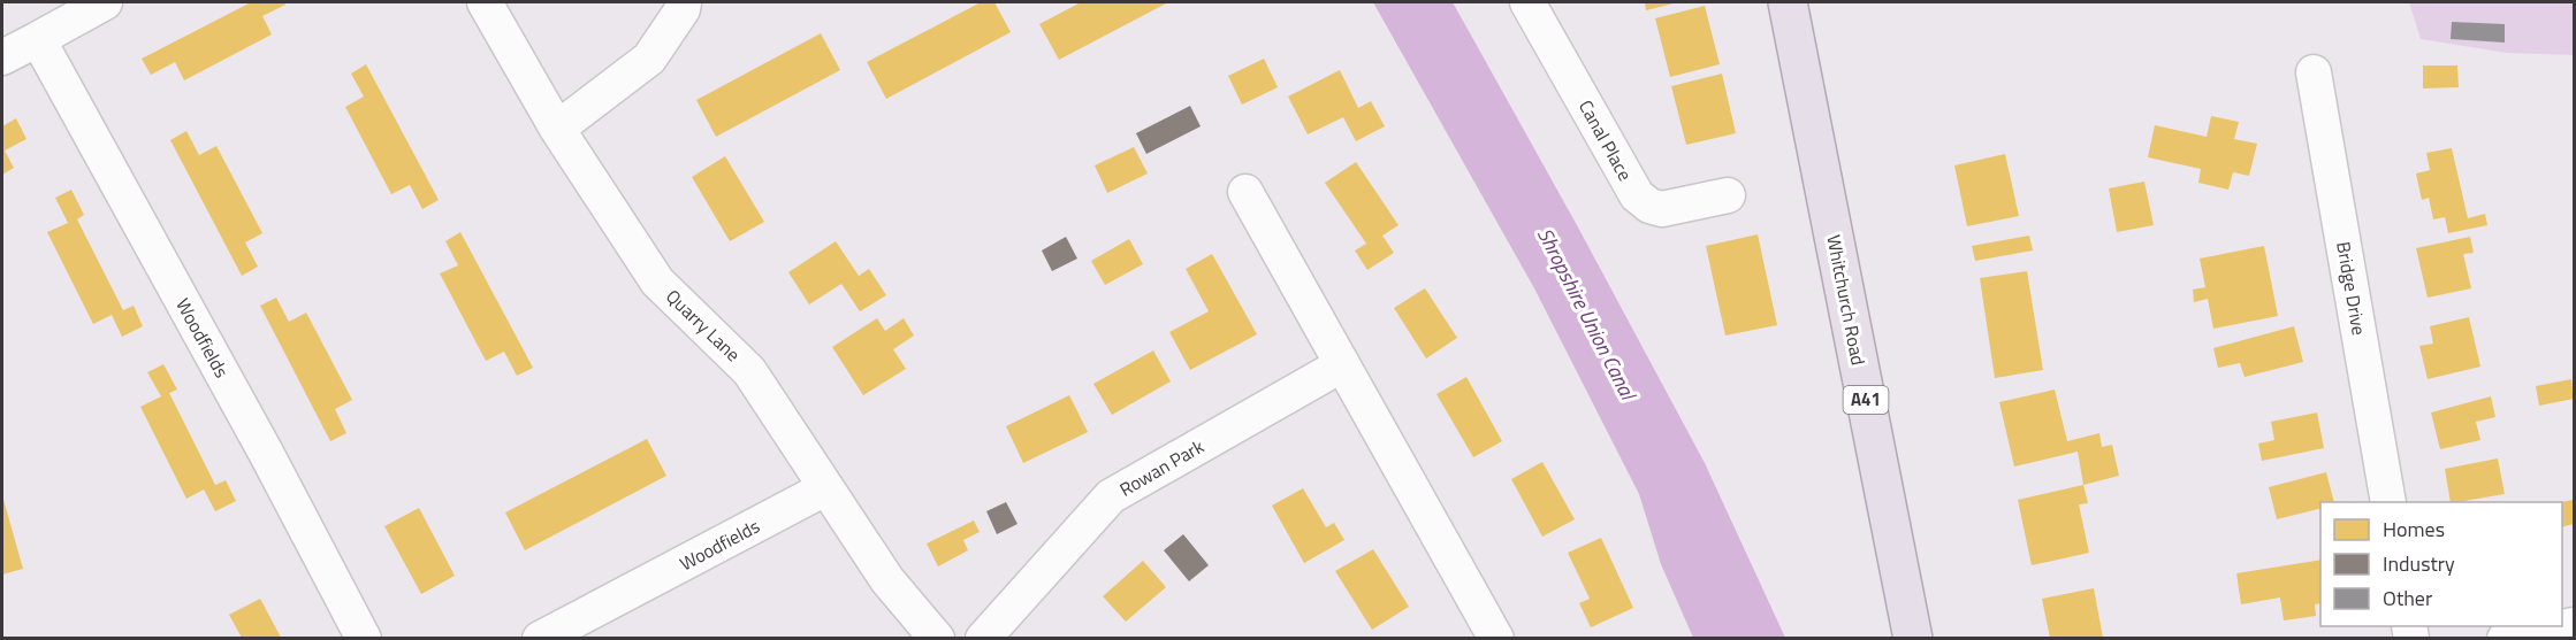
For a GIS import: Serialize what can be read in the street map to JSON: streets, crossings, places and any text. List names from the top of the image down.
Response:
{
  "streets": {
    "highway": ["Whitchurch Road", "A41"],
    "street": [
      "Canal Place",
      "Bridge Drive",
      "Quarry Lane",
      "Woodfields",
      "Rowan Park"
    ]
  },
  "crossings": [
    ["Quarry Lane", "Woodfields"]
  ],
  "water": ["Shropshire Union Canal"],
  "legend": ["Homes", "Industry", "Other"]
}
